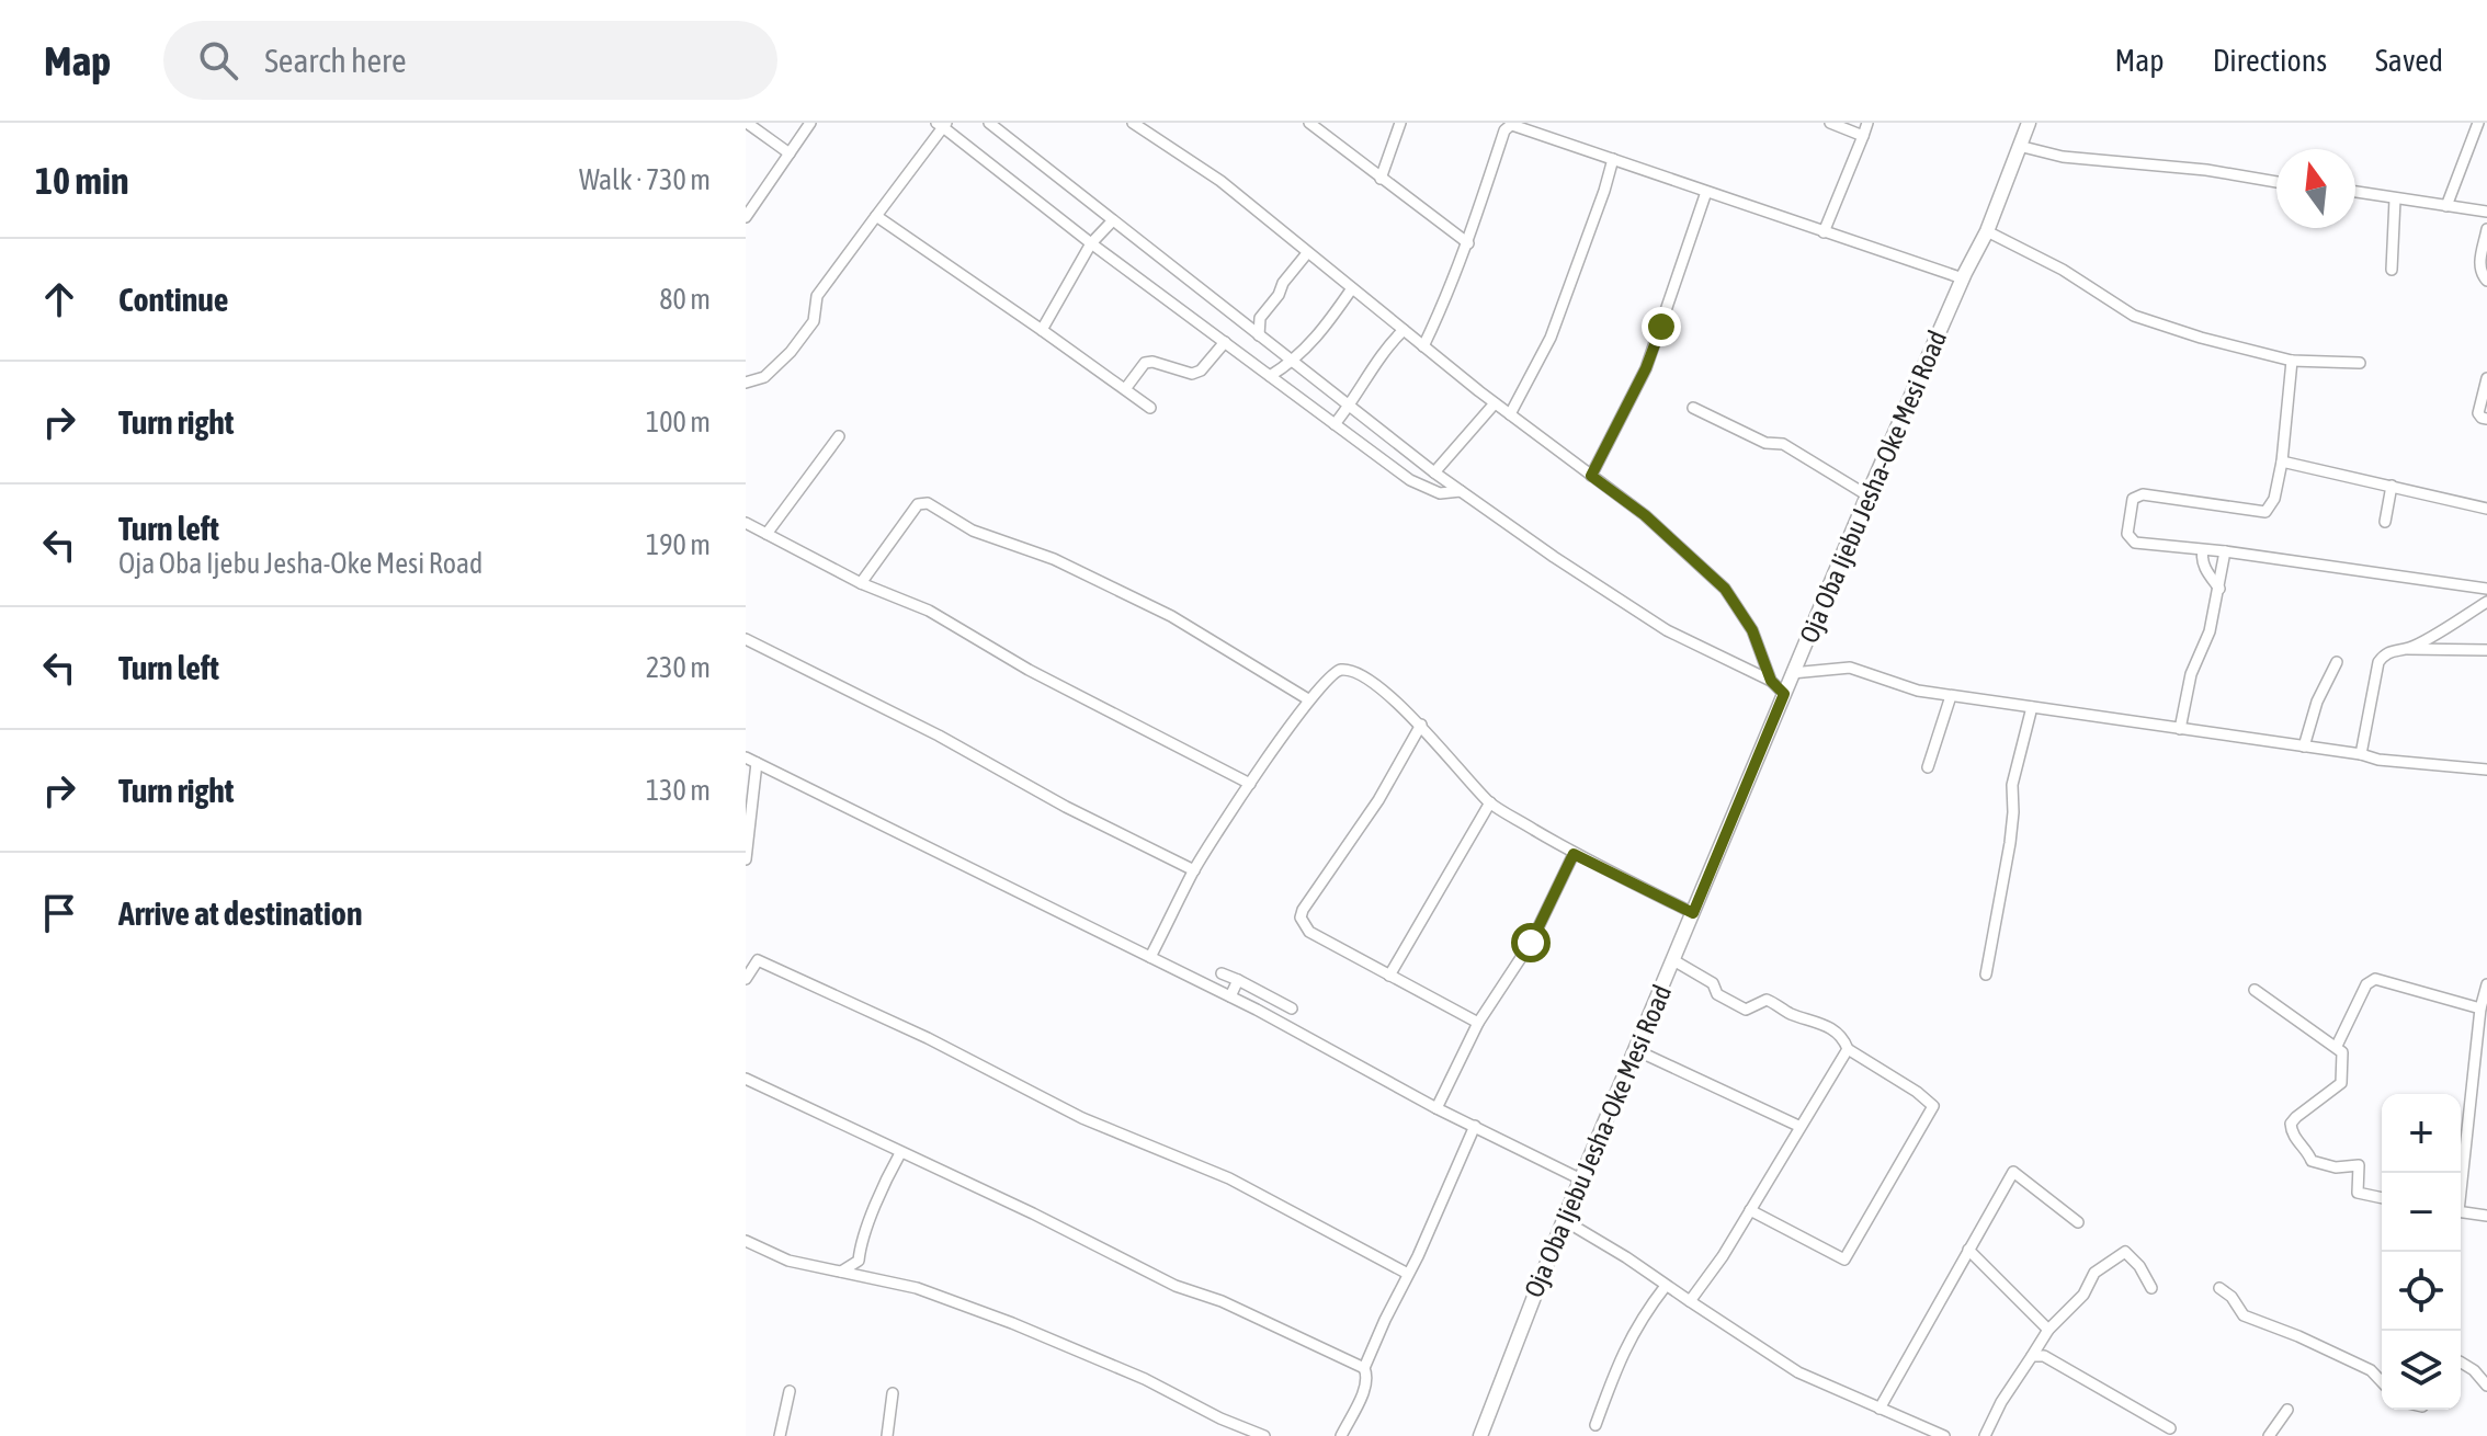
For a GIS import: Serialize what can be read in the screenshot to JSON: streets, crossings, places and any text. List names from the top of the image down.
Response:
{
  "streets": {
    "main road": ["Oja Oba Ijebu Jesha-Oke Mesi Road"]
  },
  "north": "top",
  "page": {
    "header": "Map",
    "search": "Search here",
    "nav": ["Map", "Directions", "Saved"],
    "heading": ["10 min", "Walk · 730 m"],
    "list": [
      ["Continue", "80 m"],
      ["Turn right", "100 m"],
      ["Turn left", "Oja Oba Ijebu Jesha-Oke Mesi Road", "190 m"],
      ["Turn left", "230 m"],
      ["Turn right", "130 m"],
      "Arrive at destination"
    ],
    "map_buttons": ["+", "−"]
  }
}
